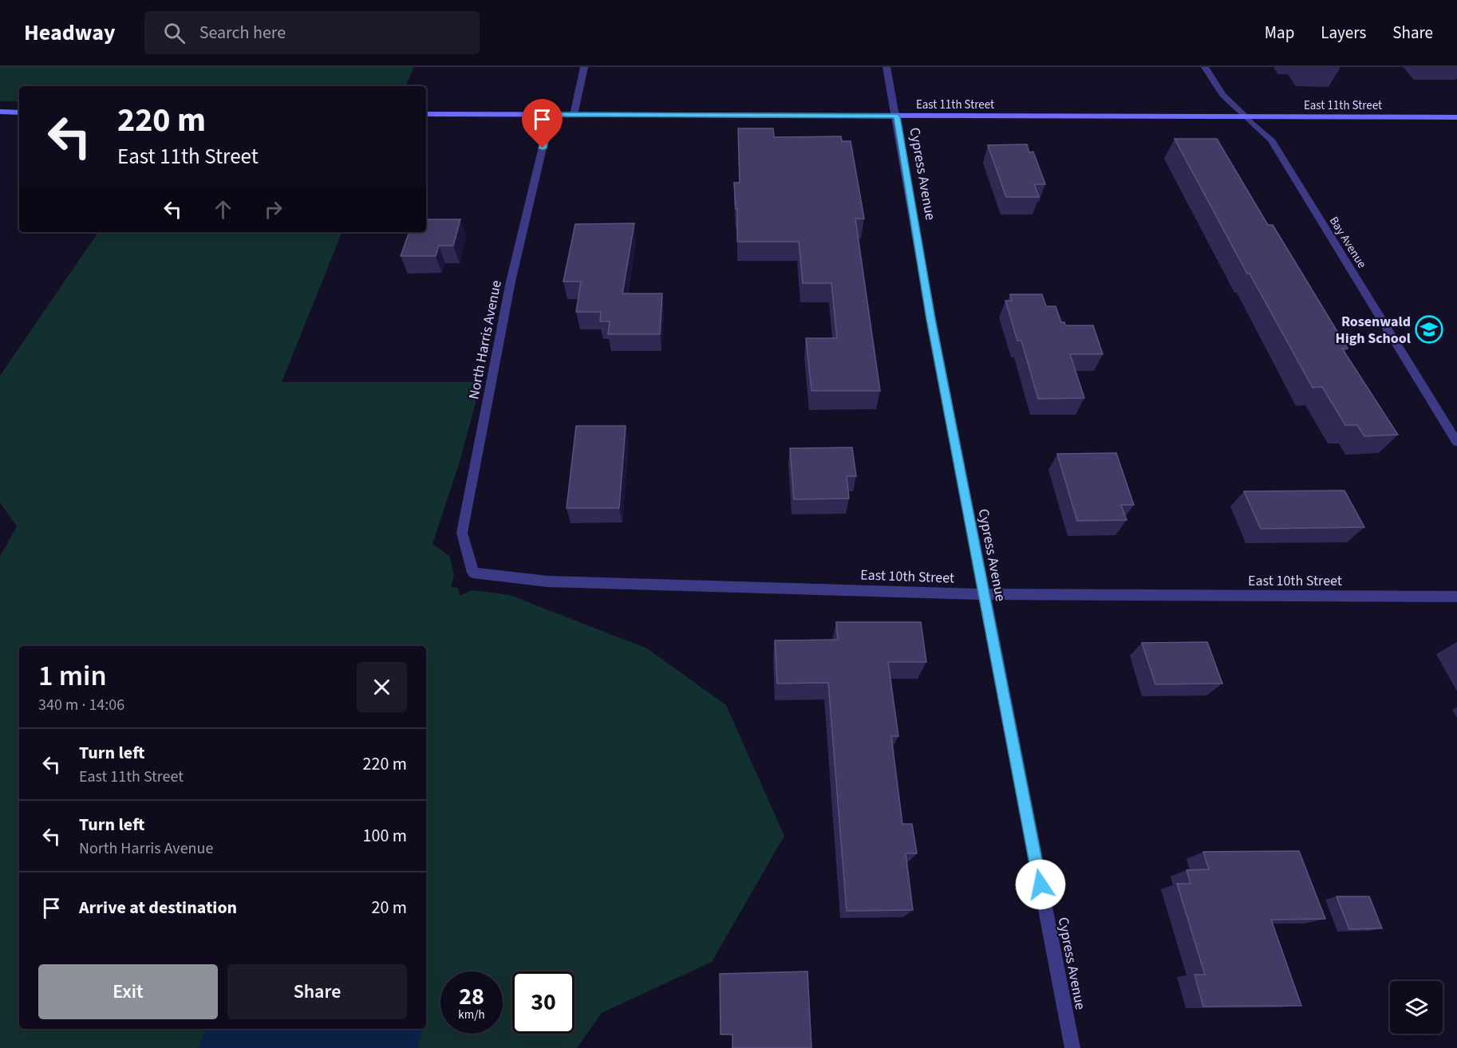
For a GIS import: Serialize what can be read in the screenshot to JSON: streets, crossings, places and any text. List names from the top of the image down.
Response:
{
  "streets": {
    "main road": ["East 11th Street"],
    "street": [
      "Cypress Avenue",
      "Bay Avenue",
      "North Harris Avenue",
      "East 10th Street"
    ]
  },
  "crossings": [
    ["East 11th Street", "Cypress Avenue"],
    ["East 11th Street", "Bay Avenue"],
    ["East 11th Street", "North Harris Avenue"],
    ["Cypress Avenue", "East 10th Street"],
    ["North Harris Avenue", "East 10th Street"]
  ],
  "places": {
    "school or university": ["Rosenwald High School"]
  },
  "page": {
    "header": "Headway",
    "search": "Search here",
    "nav": ["Map", "Layers", "Share"],
    "turn": ["220 m", "East 11th Street"],
    "heading": ["1 min", "340 m · 14:06"],
    "list": [
      {
        "name": "Turn left",
        "note": "East 11th Street",
        "value": "220 m"
      },
      {
        "name": "Turn left",
        "note": "North Harris Avenue",
        "value": "100 m"
      },
      {
        "name": "Arrive at destination",
        "value": "20 m"
      }
    ],
    "buttons": ["Exit", "Share"],
    "speed": "28 km/h",
    "limit": "30"
  }
}
